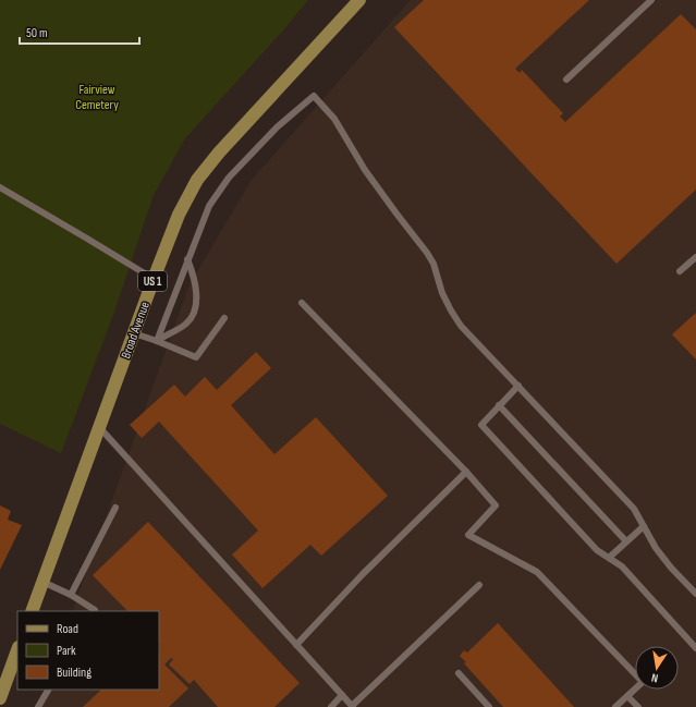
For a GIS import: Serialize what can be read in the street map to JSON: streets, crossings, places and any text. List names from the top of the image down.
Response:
{
  "streets": {
    "main road": ["US 1", "Broad Avenue"]
  },
  "parks": ["Fairview Cemetery"],
  "legend": ["Road", "Park", "Building"],
  "scale_bar": "50 m",
  "north": "bottom"
}
